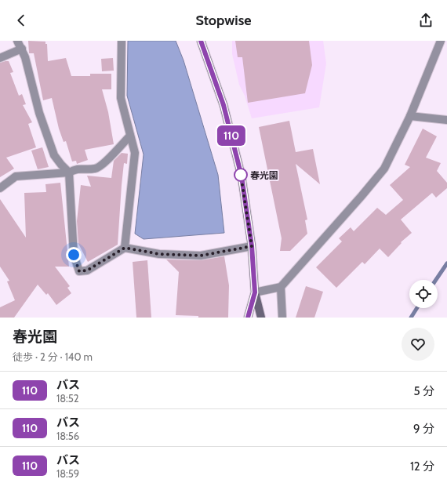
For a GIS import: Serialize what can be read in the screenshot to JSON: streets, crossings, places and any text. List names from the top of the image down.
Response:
{
  "places": ["春光園"],
  "lines": ["bus line 110"],
  "page": {
    "header": "Stopwise",
    "on_map": "110",
    "heading": ["春光園", "徒歩 · 2 分 · 140 m"],
    "list": [
      {
        "mark": "110",
        "name": "バス",
        "note": "18:52",
        "value": "5 分"
      },
      {
        "mark": "110",
        "name": "バス",
        "note": "18:56",
        "value": "9 分"
      },
      {
        "mark": "110",
        "name": "バス",
        "note": "18:59",
        "value": "12 分"
      }
    ]
  }
}
